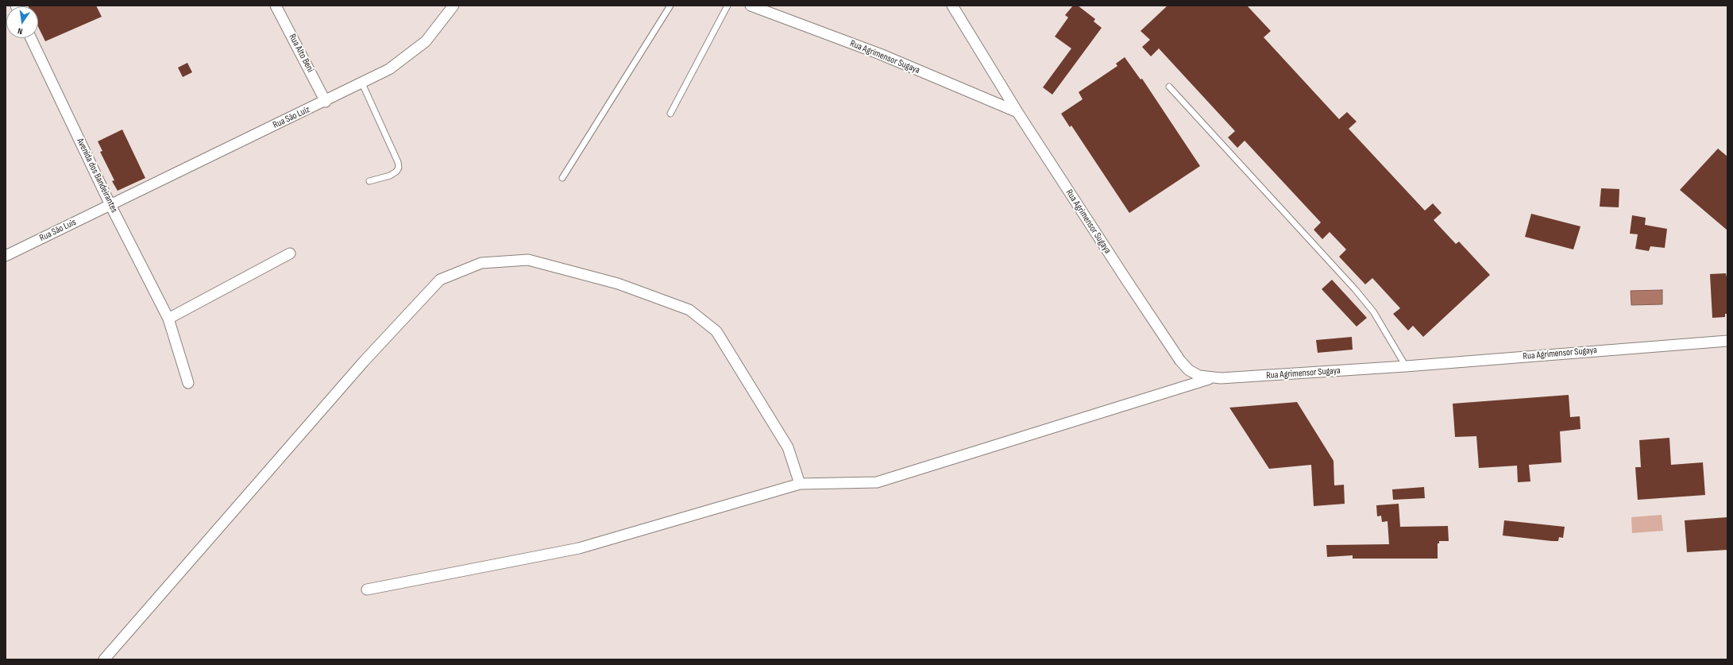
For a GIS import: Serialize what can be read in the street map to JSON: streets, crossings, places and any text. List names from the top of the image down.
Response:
{
  "streets": {
    "street": [
      "Rua Alto Beni",
      "Rua Agrimensor Sugaya",
      "Rua São Luíz",
      "Avenida dos Bandeirantes",
      "Rua São Luis"
    ]
  },
  "crossings": [
    ["Rua Alto Beni", "Rua São Luíz"],
    ["Rua São Luíz", "Avenida dos Bandeirantes"],
    ["Rua São Luíz", "Rua São Luis"],
    ["Avenida dos Bandeirantes", "Rua São Luis"]
  ],
  "north": "bottom"
}
